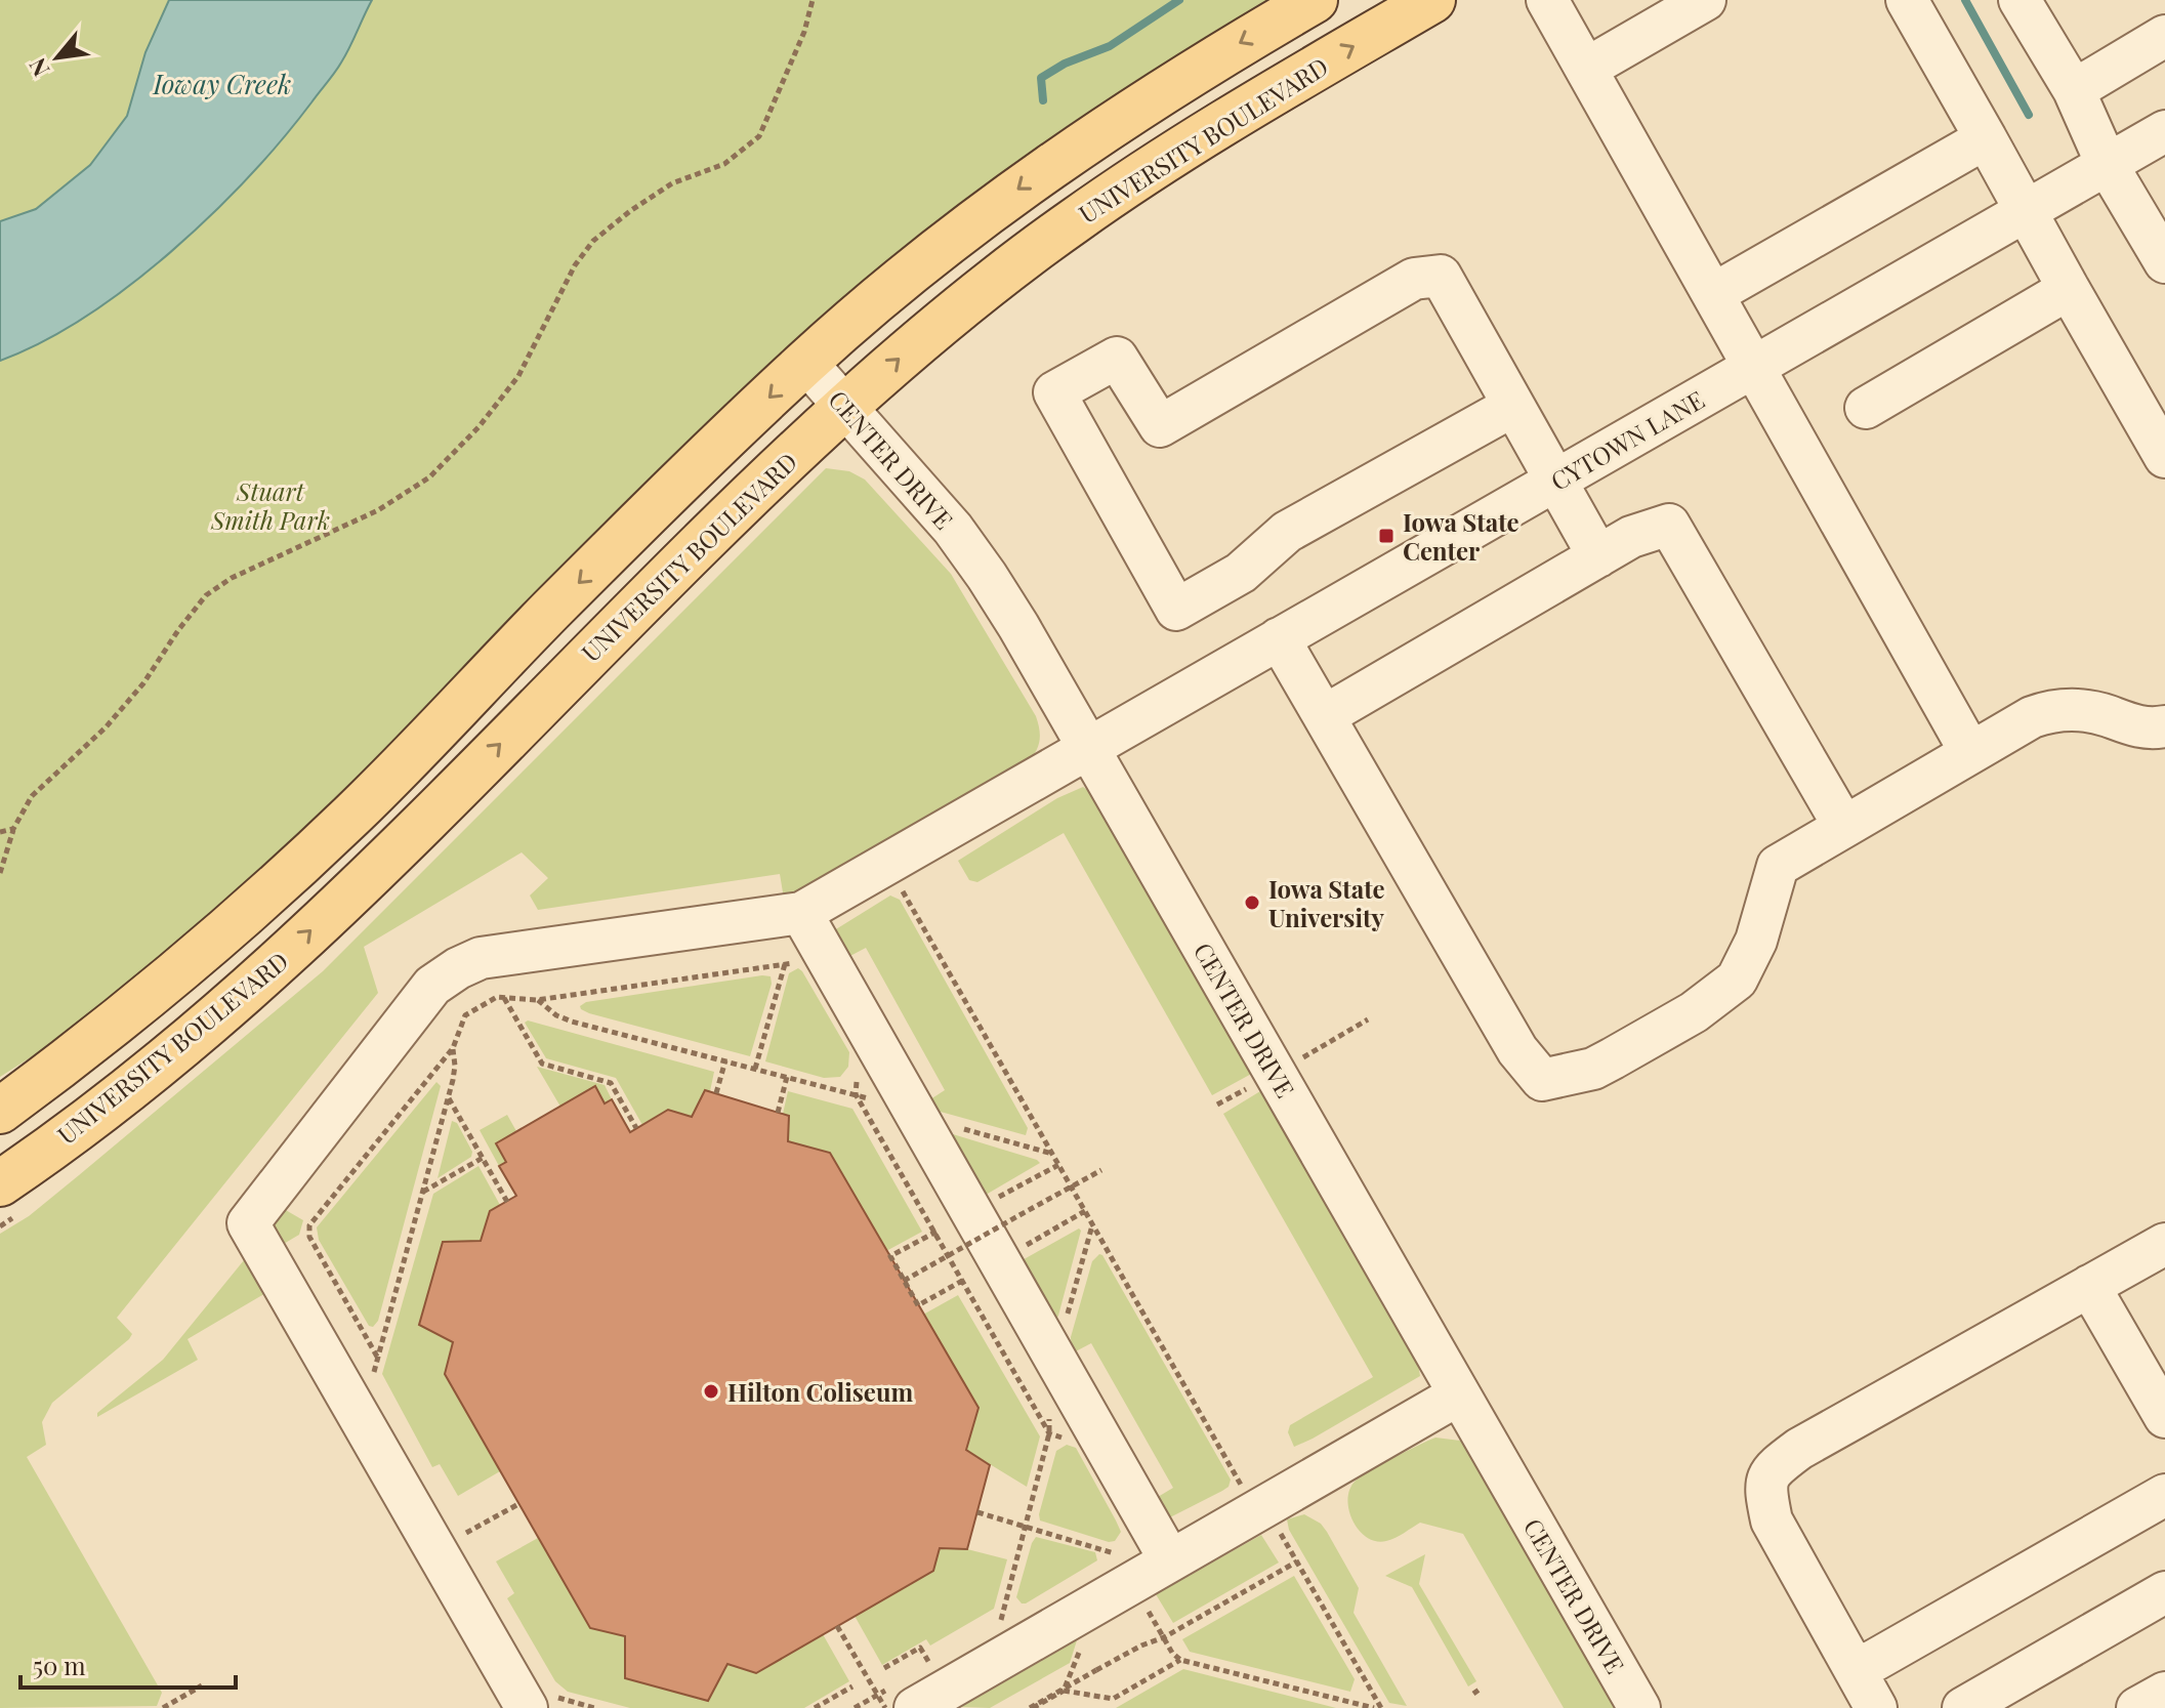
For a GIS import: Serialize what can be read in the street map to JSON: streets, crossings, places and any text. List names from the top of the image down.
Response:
{
  "streets": {
    "main road": ["UNIVERSITY BOULEVARD"],
    "street": ["CYTOWN LANE", "CENTER DRIVE"]
  },
  "crossings": [
    ["UNIVERSITY BOULEVARD", "CENTER DRIVE"],
    ["CYTOWN LANE", "CENTER DRIVE"]
  ],
  "water": ["Ioway Creek"],
  "parks": ["Stuart Smith Park"],
  "places": {
    "transit": ["Iowa State Center"],
    "other": ["Iowa State University", "Hilton Coliseum"]
  },
  "scale_bar": "50 m",
  "north": "bottom left"
}
